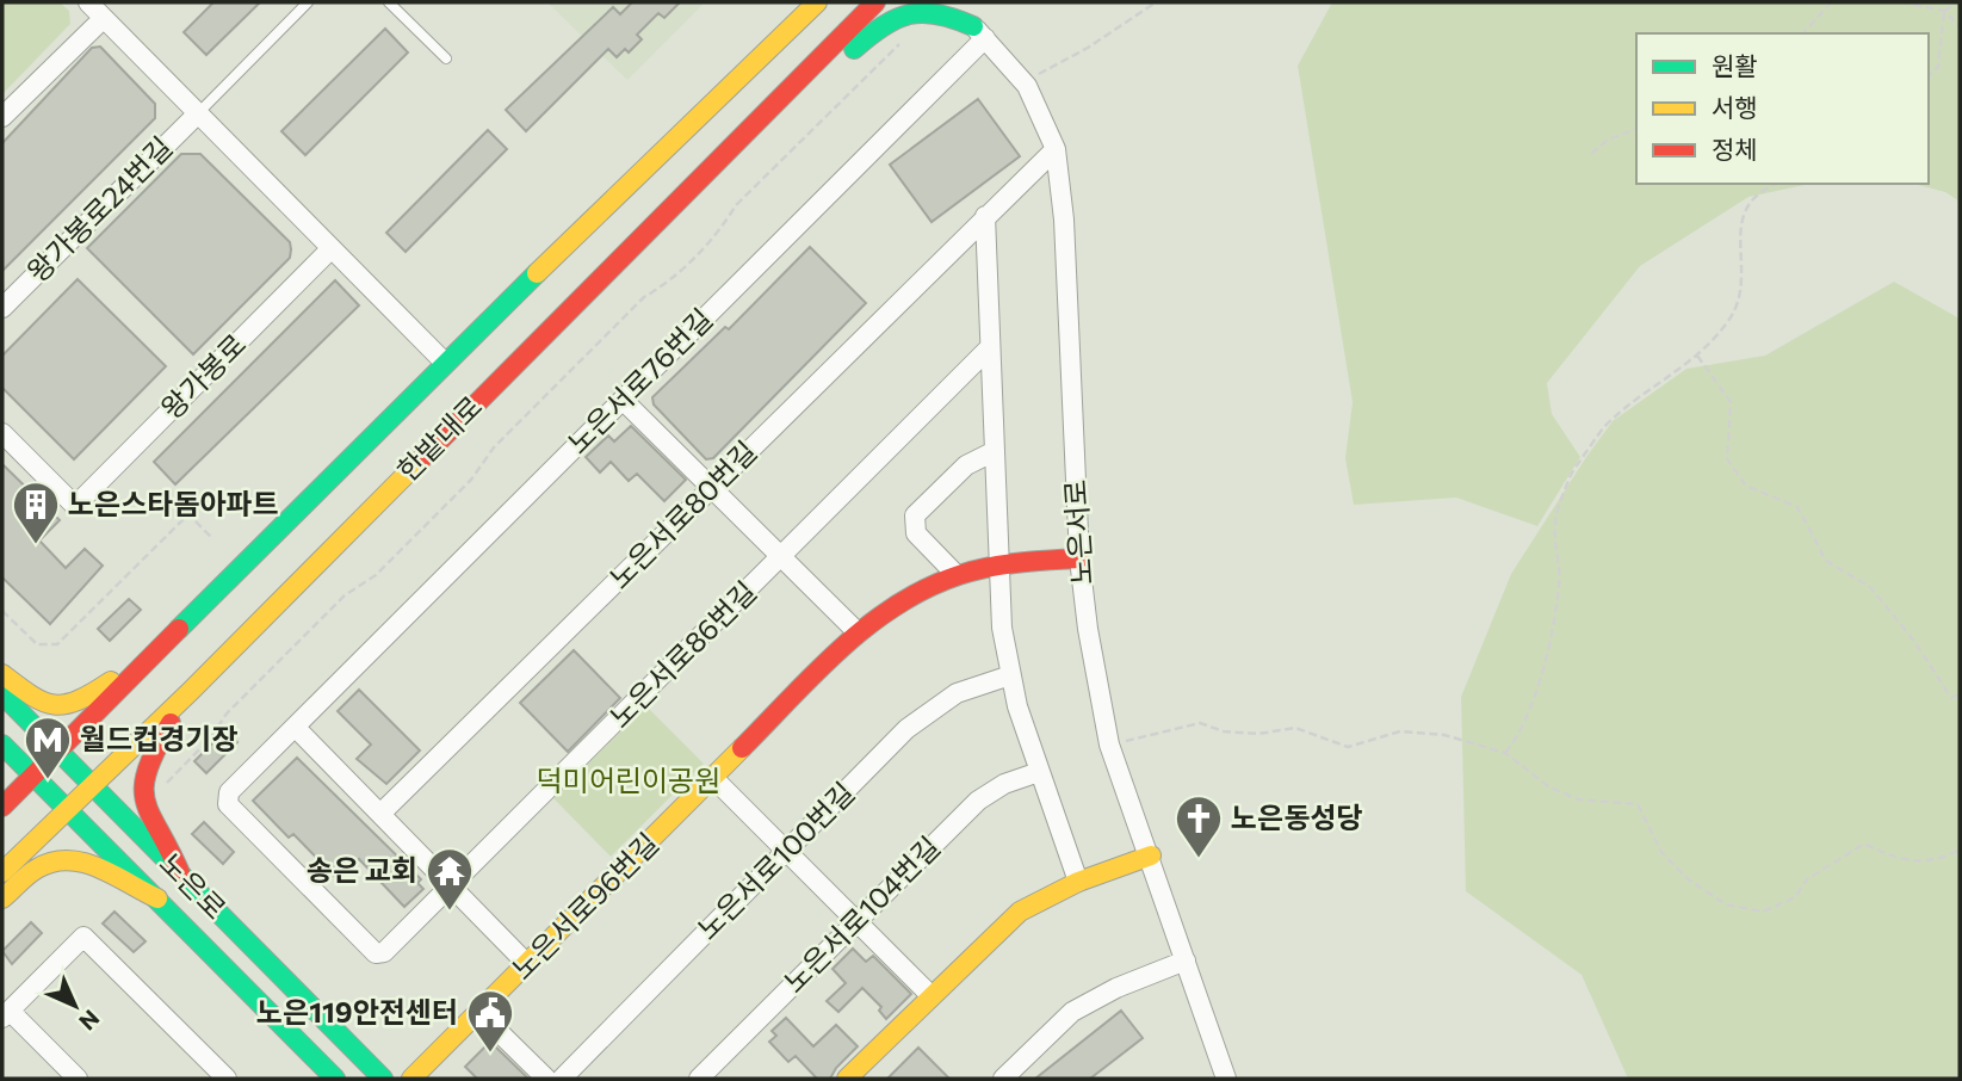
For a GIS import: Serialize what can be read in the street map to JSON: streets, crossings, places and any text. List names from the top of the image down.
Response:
{
  "streets": {
    "main road": ["한밭대로", "노은로", "노은서로96번길"],
    "street": [
      "왕가봉로24번길",
      "왕가봉로",
      "노은서로76번길",
      "노은서로80번길",
      "노은서로",
      "노은서로86번길",
      "노은서로100번길",
      "노은서로104번길"
    ]
  },
  "crossings": [
    ["노은서로76번길", "노은서로"],
    ["노은서로76번길", "노은서로86번길"],
    ["한밭대로", "노은로"],
    ["노은서로80번길", "노은서로"],
    ["노은서로", "노은서로96번길"]
  ],
  "parks": ["덕미어린이공원"],
  "places": {
    "building": ["노은스타돔아파트"],
    "metro station": ["월드컵경기장"],
    "church": ["노은동성당"],
    "temple": ["송은 교회"],
    "public building": ["노은119안전센터"]
  },
  "legend": ["원활", "서행", "정체"],
  "north": "bottom right"
}
